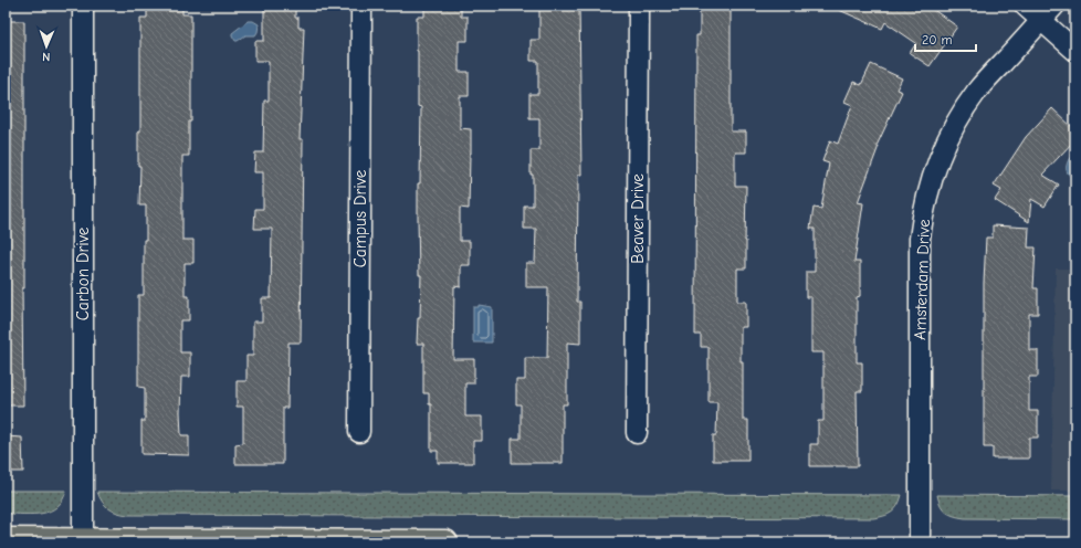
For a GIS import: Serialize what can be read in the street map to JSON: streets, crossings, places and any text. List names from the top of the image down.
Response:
{
  "streets": {
    "street": [
      "Campus Drive",
      "Beaver Drive",
      "Carbon Drive",
      "Amsterdam Drive"
    ]
  },
  "scale_bar": "20 m",
  "north": "bottom"
}
